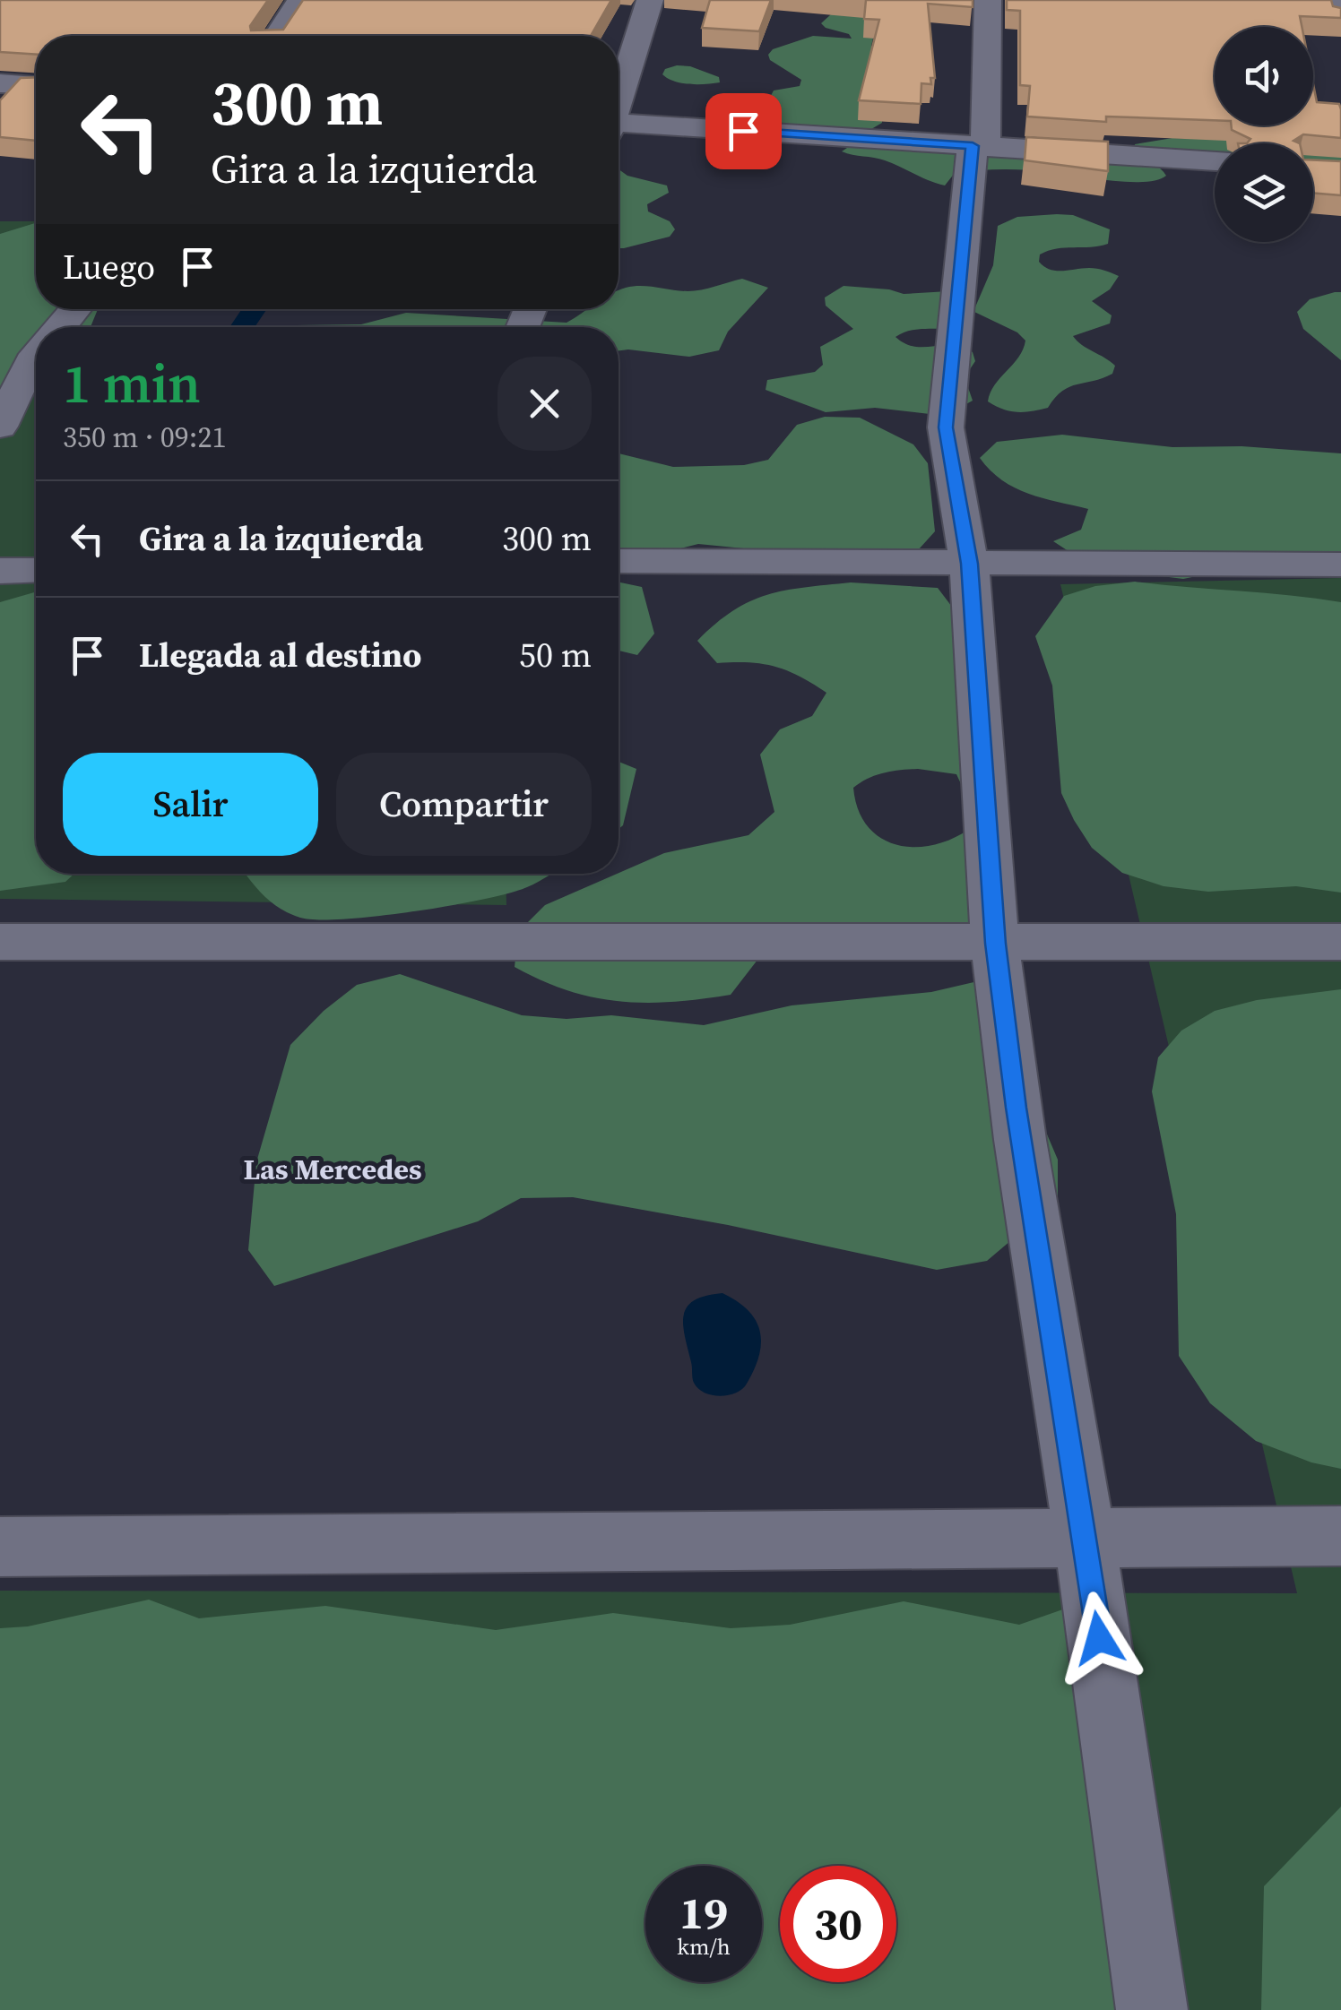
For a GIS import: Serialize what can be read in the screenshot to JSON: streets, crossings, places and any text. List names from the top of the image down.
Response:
{
  "districts": ["Las Mercedes"],
  "page": {
    "turn": ["300 m", "Gira a la izquierda"],
    "then": "Luego",
    "heading": ["1 min", "350 m · 09:21"],
    "list": [
      {
        "name": "Gira a la izquierda",
        "value": "300 m"
      },
      {
        "name": "Llegada al destino",
        "value": "50 m"
      }
    ],
    "buttons": ["Salir", "Compartir"],
    "speed": "19 km/h",
    "limit": "30"
  }
}
